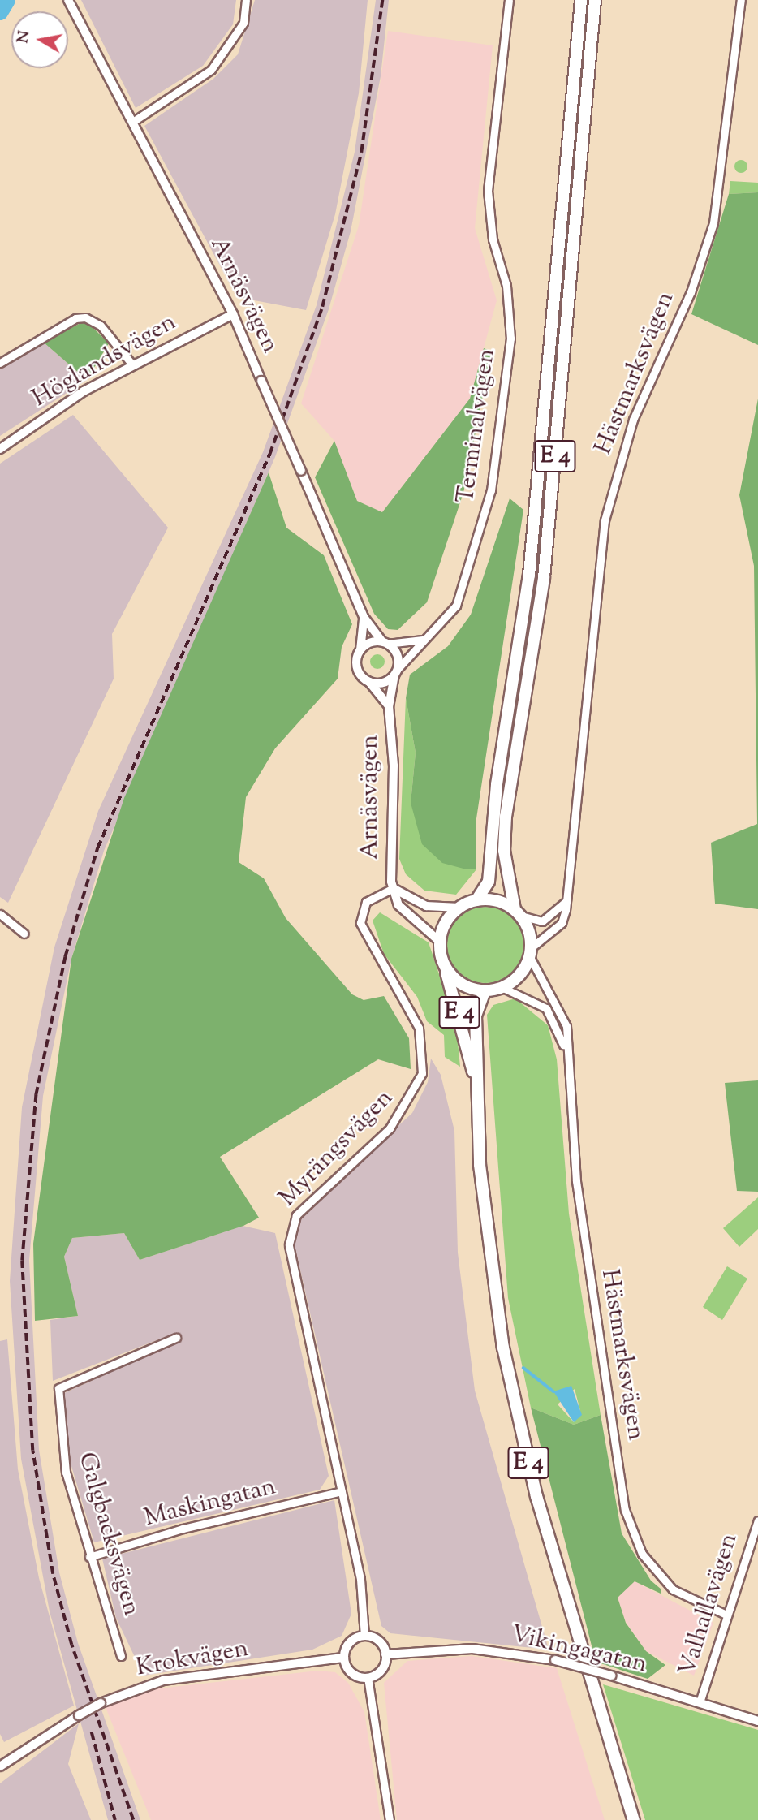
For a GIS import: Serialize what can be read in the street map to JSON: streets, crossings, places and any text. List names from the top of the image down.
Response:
{
  "streets": {
    "highway": ["E 4"],
    "street": [
      "Arnäsvägen",
      "Höglandsvägen",
      "Hästmarksvägen",
      "Terminalvägen",
      "Myrängsvägen",
      "Maskingatan",
      "Galgbacksvägen",
      "Valhallavägen",
      "Vikingagatan",
      "Krokvägen"
    ]
  },
  "crossings": [
    ["Arnäsvägen", "Höglandsvägen"],
    ["Arnäsvägen", "Hästmarksvägen"],
    ["Arnäsvägen", "Terminalvägen"],
    ["Arnäsvägen", "E 4"],
    ["Arnäsvägen", "Myrängsvägen"],
    ["Hästmarksvägen", "E 4"],
    ["Hästmarksvägen", "Valhallavägen"],
    ["Myrängsvägen", "Maskingatan"],
    ["Myrängsvägen", "Vikingagatan"],
    ["Myrängsvägen", "Krokvägen"],
    ["Maskingatan", "Galgbacksvägen"],
    ["Valhallavägen", "Vikingagatan"],
    ["Vikingagatan", "Krokvägen"]
  ],
  "north": "left"
}
